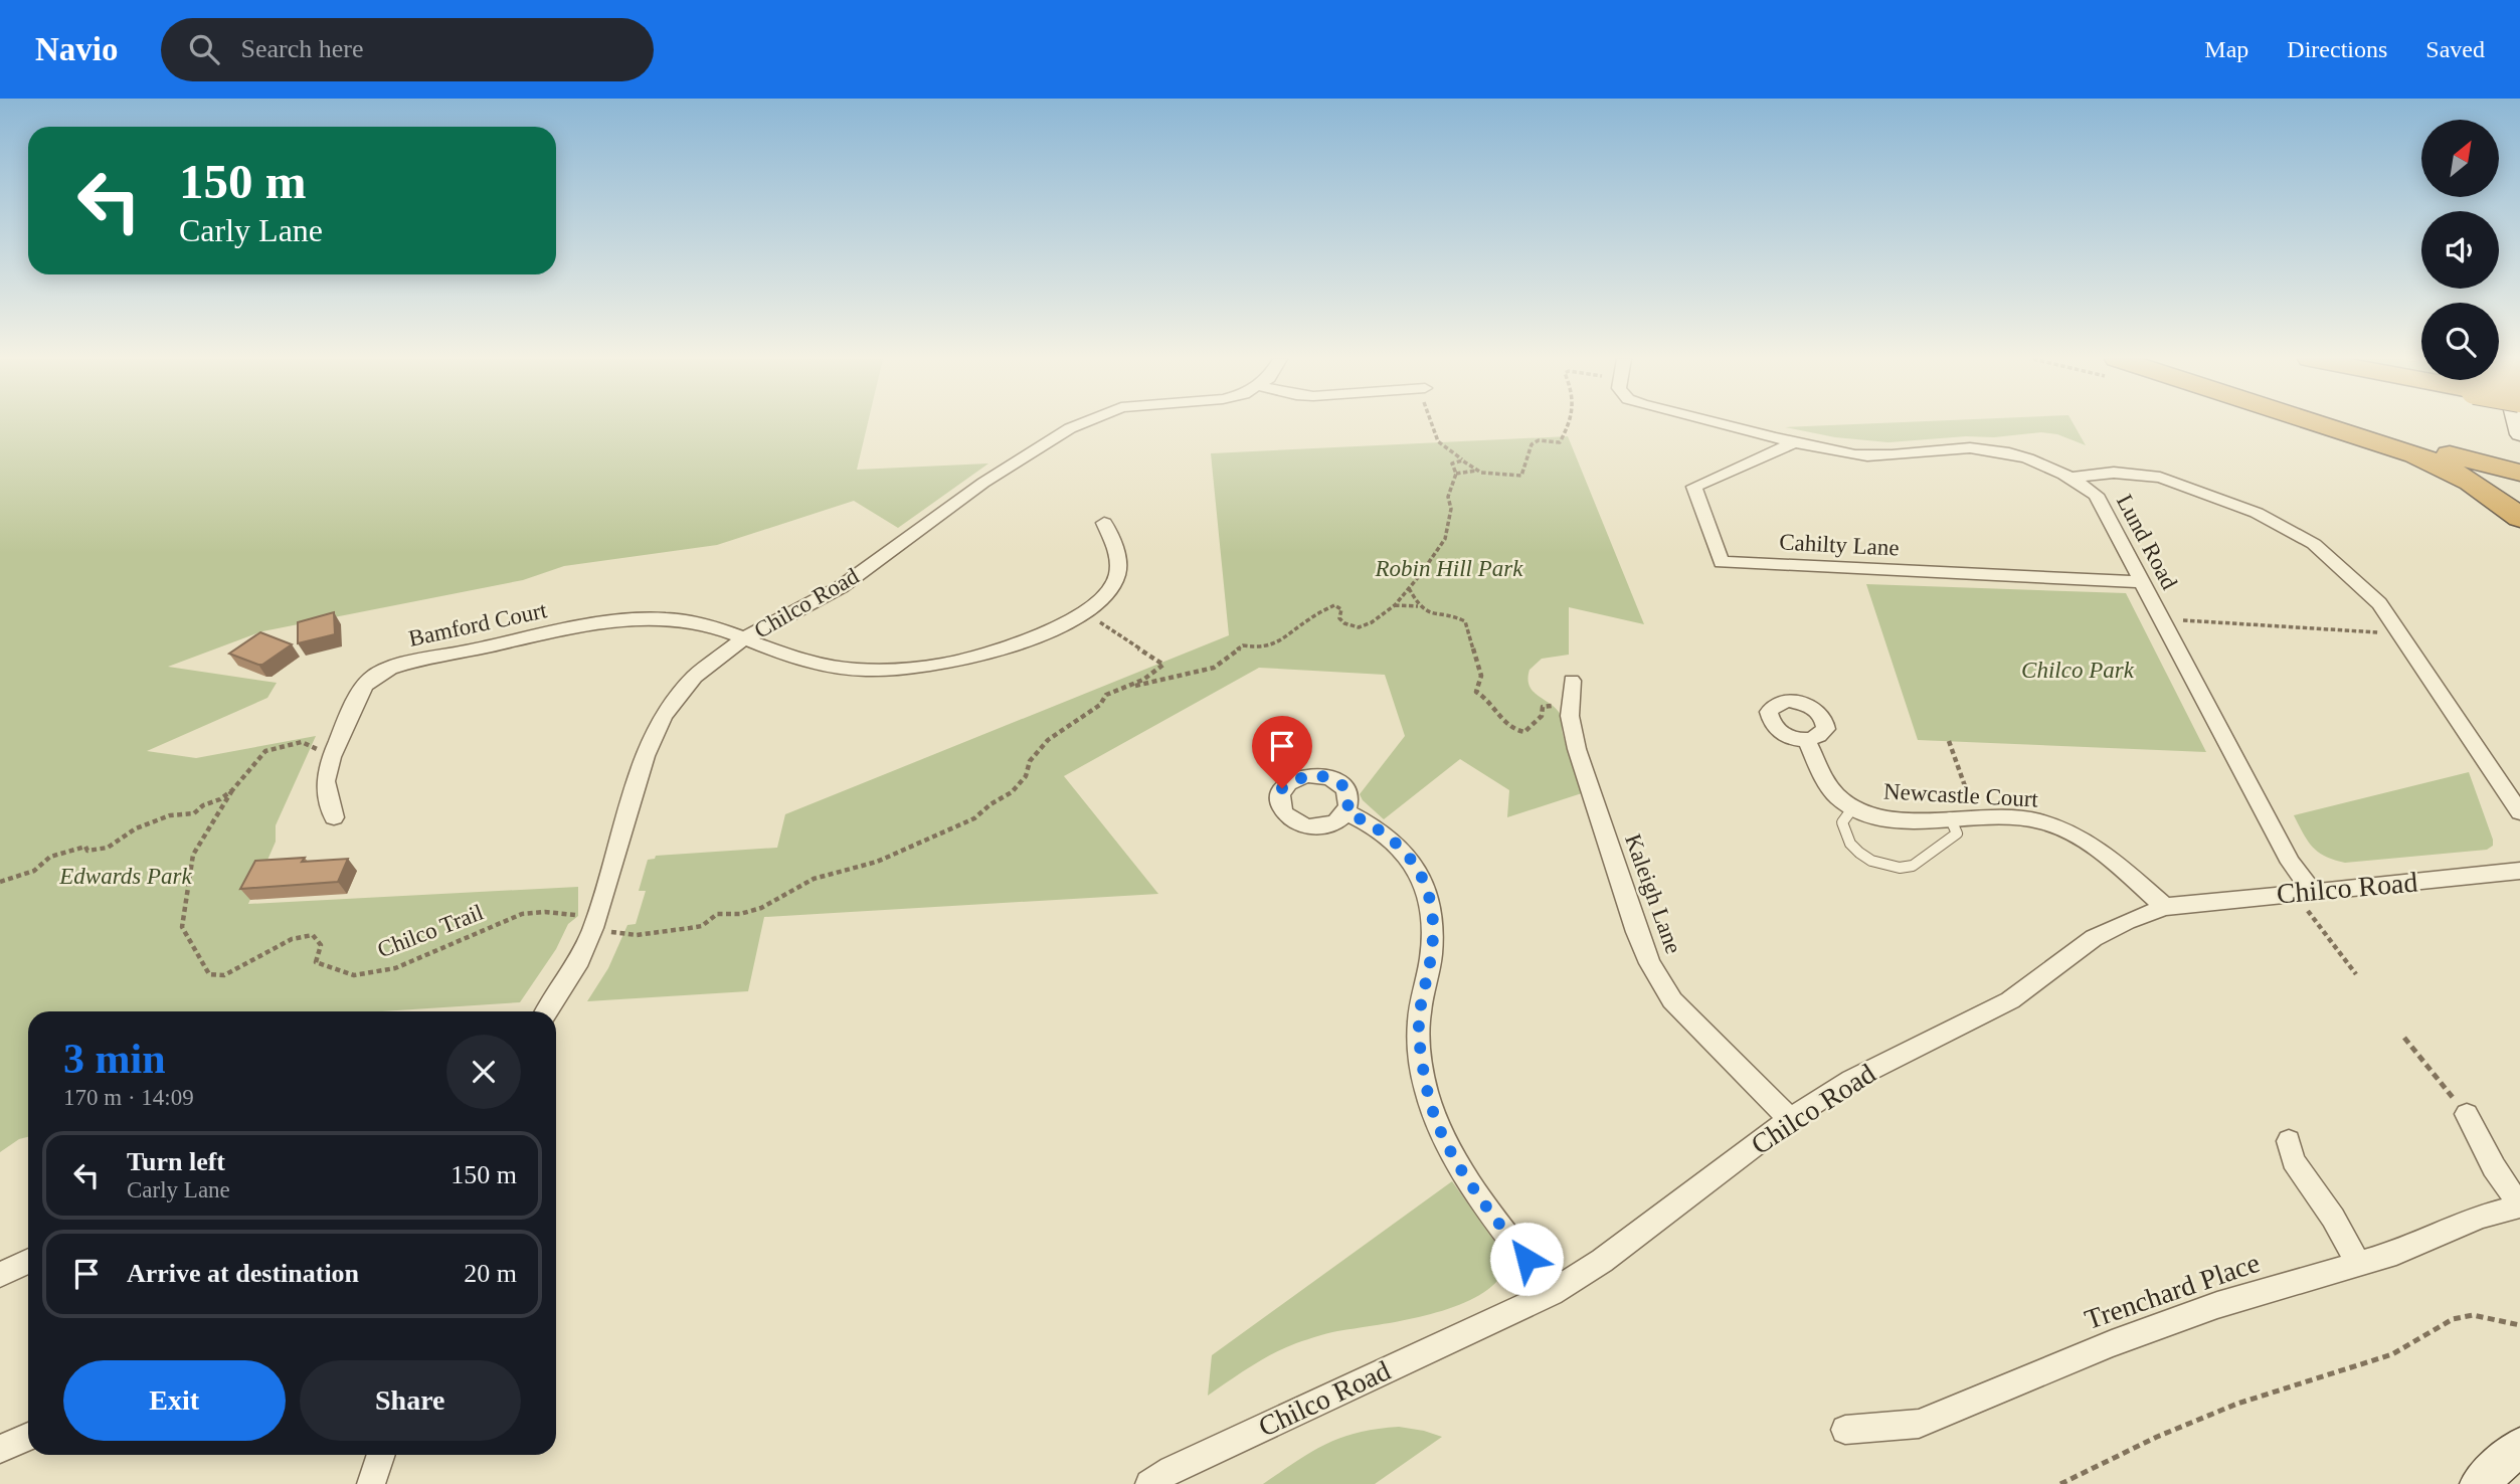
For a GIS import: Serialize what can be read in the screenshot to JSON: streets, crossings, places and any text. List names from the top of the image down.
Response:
{
  "streets": {
    "street": [
      "Lund Road",
      "Cahilty Lane",
      "Chilco Road",
      "Bamford Court",
      "Newcastle Court",
      "Kaleigh Lane",
      "Trenchard Place"
    ],
    "path": ["Chilco Trail"]
  },
  "crossings": [
    ["Lund Road", "Cahilty Lane"],
    ["Lund Road", "Chilco Road"],
    ["Chilco Road", "Bamford Court"],
    ["Chilco Road", "Newcastle Court"],
    ["Chilco Road", "Kaleigh Lane"]
  ],
  "parks": ["Robin Hill Park", "Chilco Park", "Edwards Park"],
  "north": "top right",
  "page": {
    "header": "Navio",
    "search": "Search here",
    "nav": ["Map", "Directions", "Saved"],
    "turn": ["150 m", "Carly Lane"],
    "heading": ["3 min", "170 m · 14:09"],
    "list": [
      {
        "name": "Turn left",
        "note": "Carly Lane",
        "value": "150 m"
      },
      {
        "name": "Arrive at destination",
        "value": "20 m"
      }
    ],
    "buttons": ["Exit", "Share"]
  }
}
